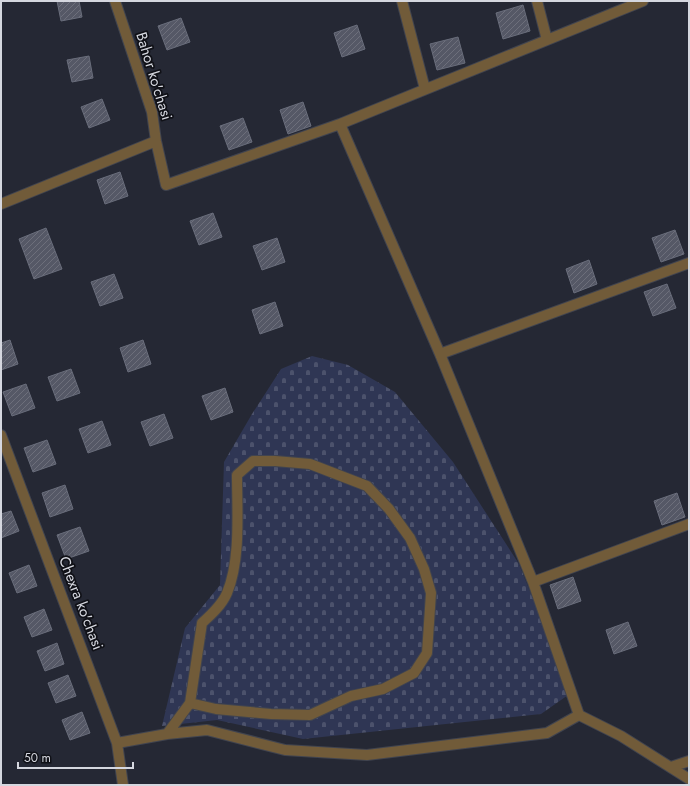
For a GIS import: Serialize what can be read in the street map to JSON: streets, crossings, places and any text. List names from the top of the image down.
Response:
{
  "streets": {
    "street": ["Bahor ko'chasi", "Chexra ko'chasi"]
  },
  "scale_bar": "50 m"
}
